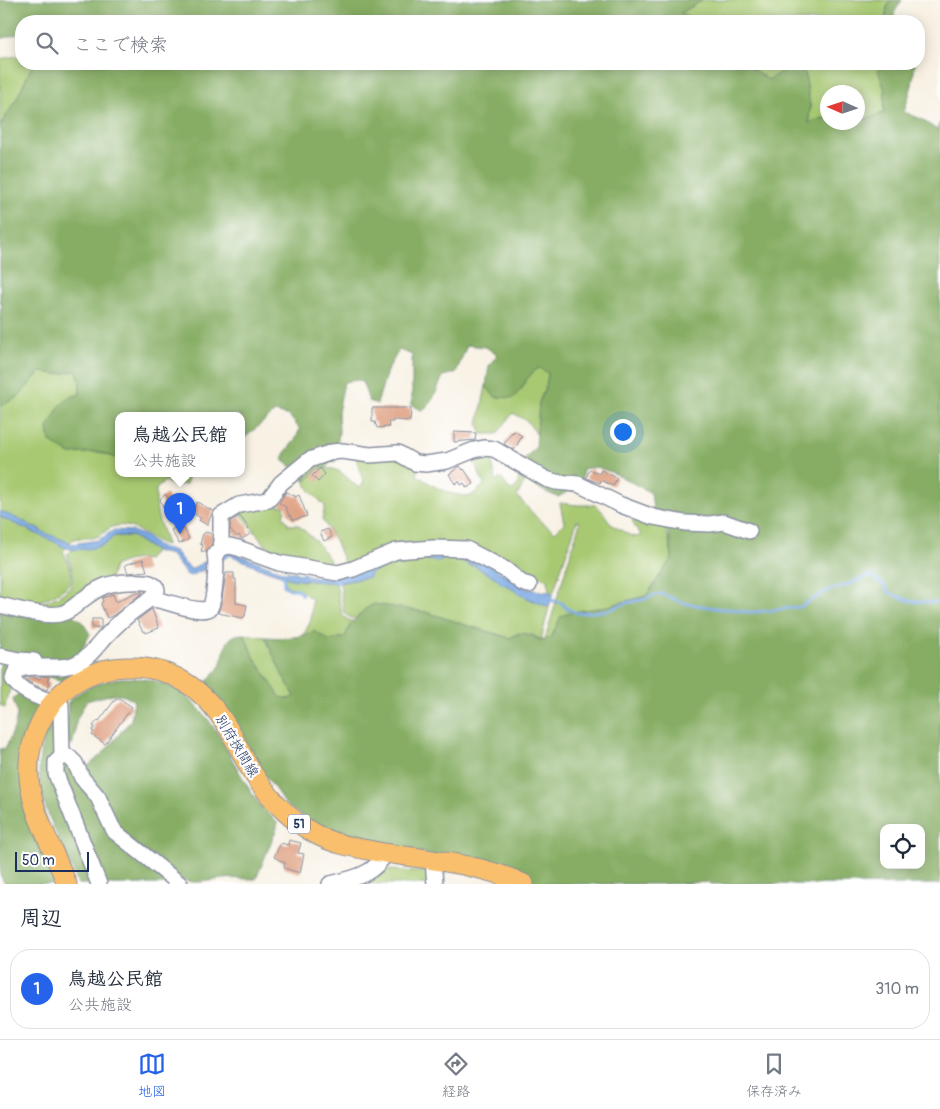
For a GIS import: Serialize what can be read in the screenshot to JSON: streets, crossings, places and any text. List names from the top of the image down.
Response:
{
  "streets": {
    "main road": ["別府挾間線", "51"]
  },
  "scale_bar": "50 m",
  "north": "left",
  "page": {
    "search": "ここで検索",
    "popup": ["鳥越公民館", "公共施設"],
    "pins": "1",
    "scale": "50 m",
    "heading": "周辺",
    "list": [
      {
        "mark": "1",
        "name": "鳥越公民館",
        "note": "公共施設",
        "value": "310 m"
      }
    ],
    "nav": ["地図", "経路", "保存済み"]
  }
}
